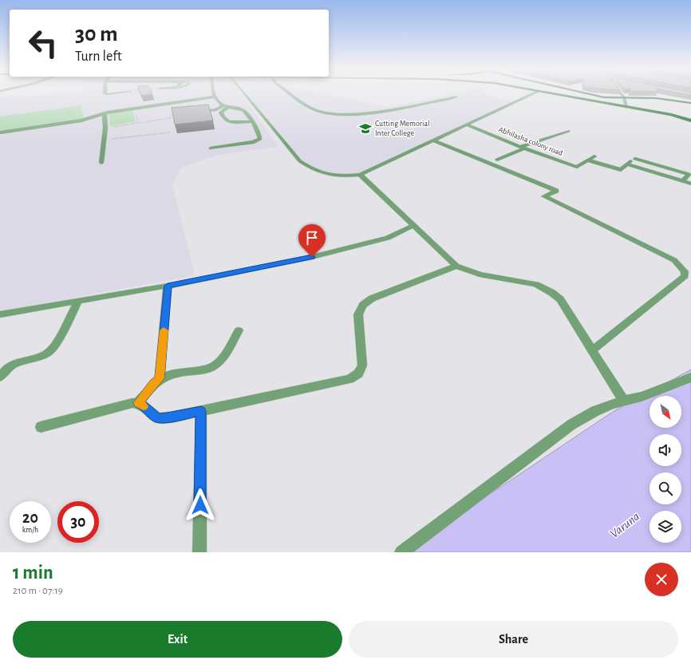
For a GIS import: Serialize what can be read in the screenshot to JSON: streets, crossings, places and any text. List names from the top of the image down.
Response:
{
  "streets": {
    "street": ["Abhilasha colony road"]
  },
  "water": ["Varuna"],
  "places": {
    "school or university": ["Cutting Memorial Inter College"]
  },
  "north": "bottom right",
  "page": {
    "turn": ["30 m", "Turn left"],
    "speed": "20 km/h",
    "limit": "30",
    "heading": ["1 min", "210 m · 07:19"],
    "buttons": ["Exit", "Share"]
  }
}
